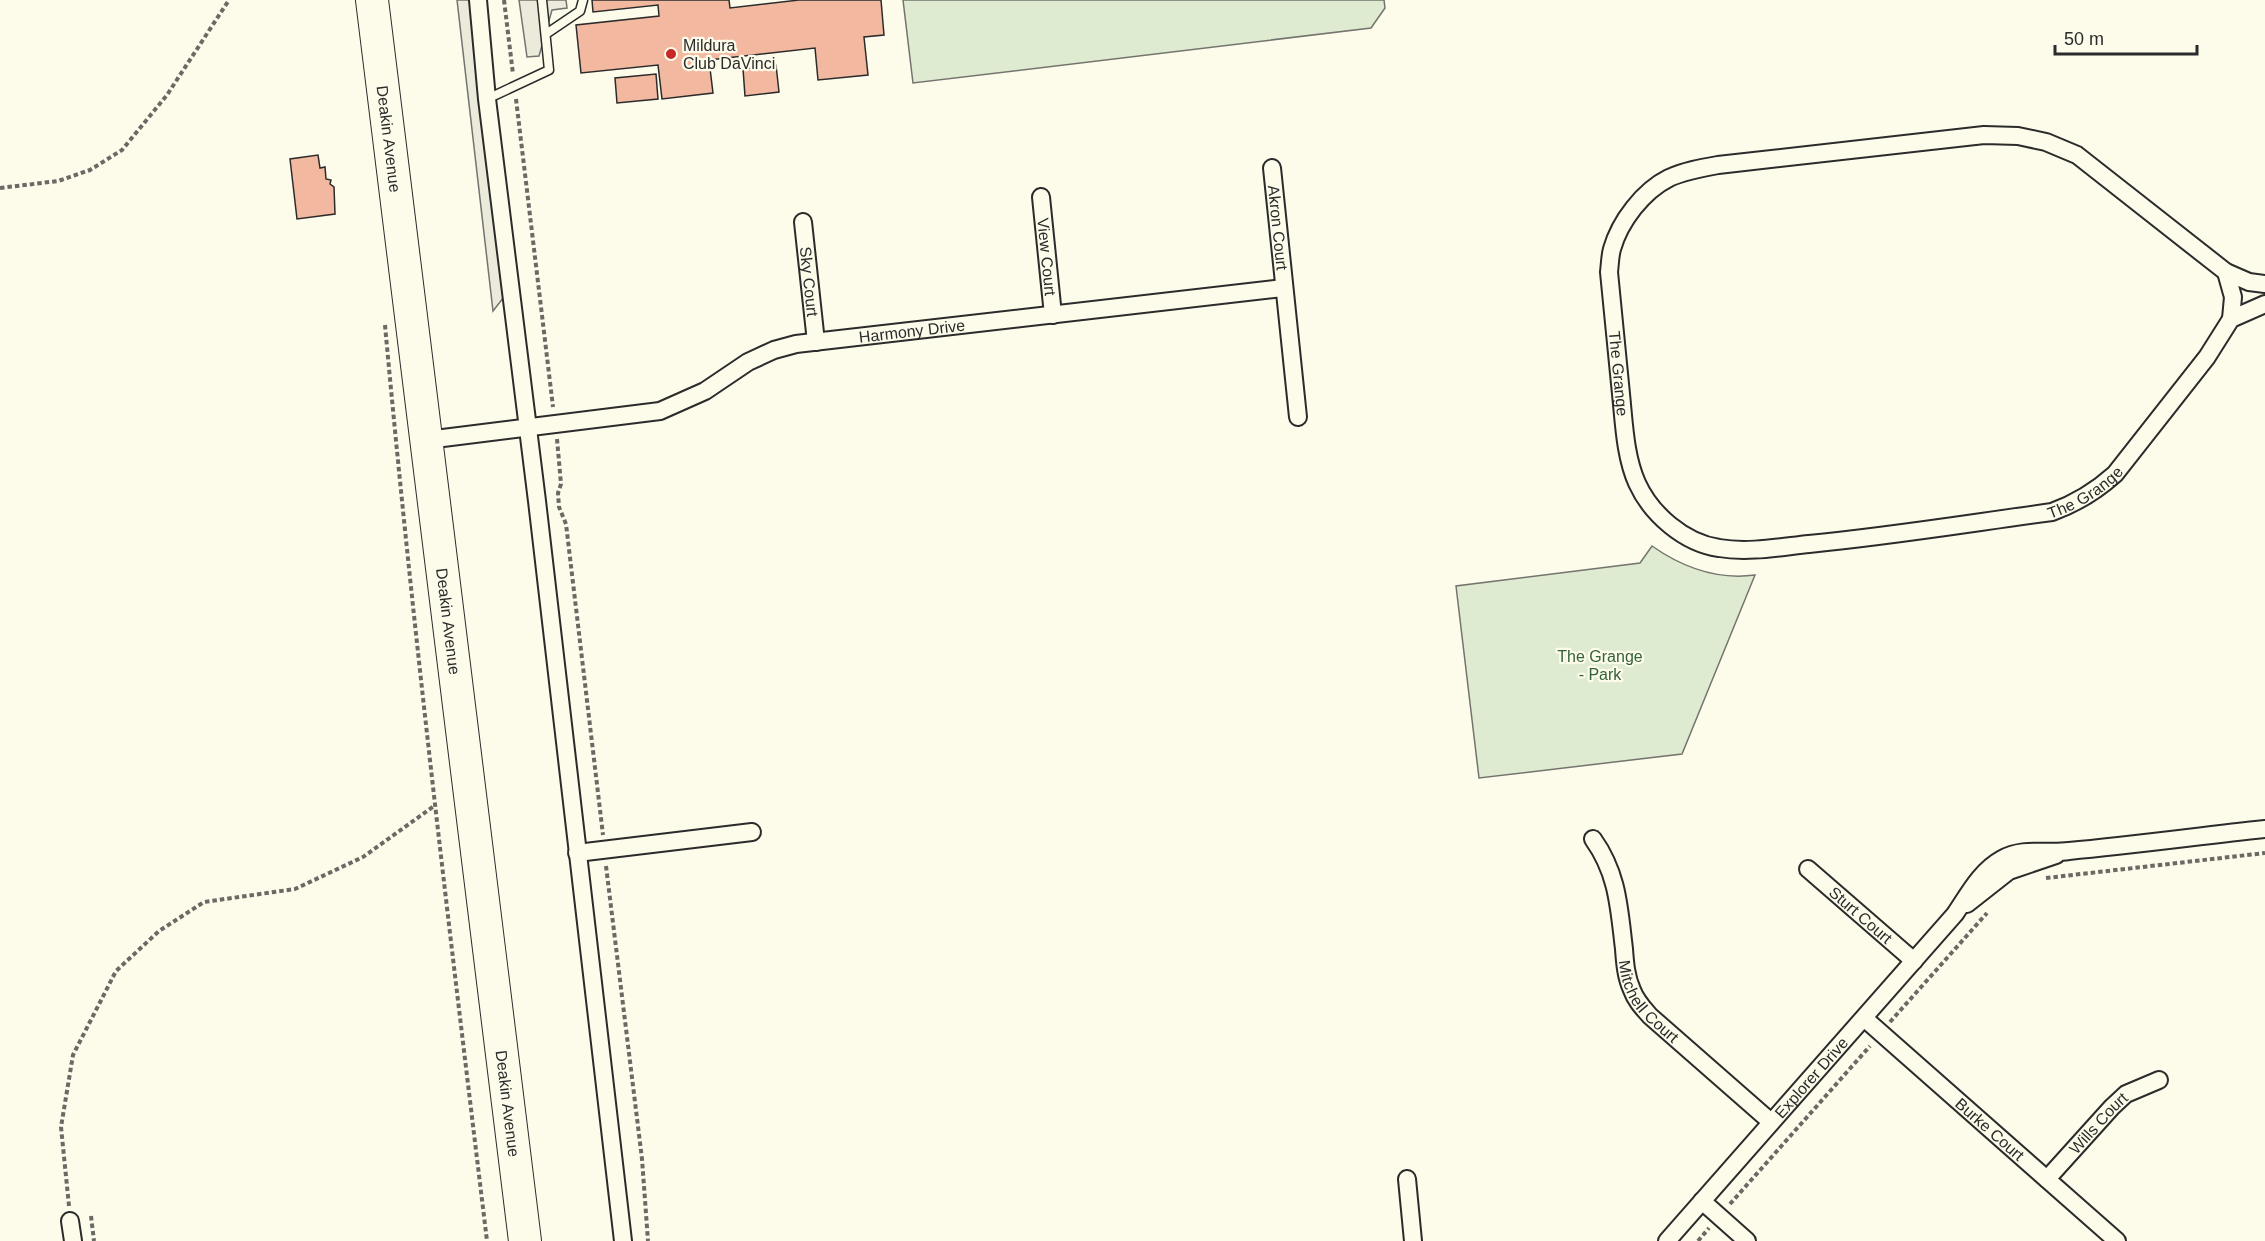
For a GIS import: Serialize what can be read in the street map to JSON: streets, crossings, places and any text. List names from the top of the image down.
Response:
{
  "streets": {
    "highway": ["Deakin Avenue"],
    "street": [
      "Akron Court",
      "View Court",
      "Sky Court",
      "Harmony Drive",
      "The Grange",
      "Sturt Court",
      "Mitchell Court",
      "Explorer Drive",
      "Wills Court",
      "Burke Court"
    ]
  },
  "crossings": [
    ["Deakin Avenue", "Harmony Drive"],
    ["Akron Court", "Harmony Drive"],
    ["View Court", "Harmony Drive"],
    ["Sky Court", "Harmony Drive"],
    ["Sturt Court", "Explorer Drive"],
    ["Mitchell Court", "Explorer Drive"],
    ["Explorer Drive", "Burke Court"],
    ["Wills Court", "Burke Court"]
  ],
  "parks": ["The Grange - Park"],
  "places": ["Mildura Club DaVinci"],
  "scale_bar": "50 m"
}
